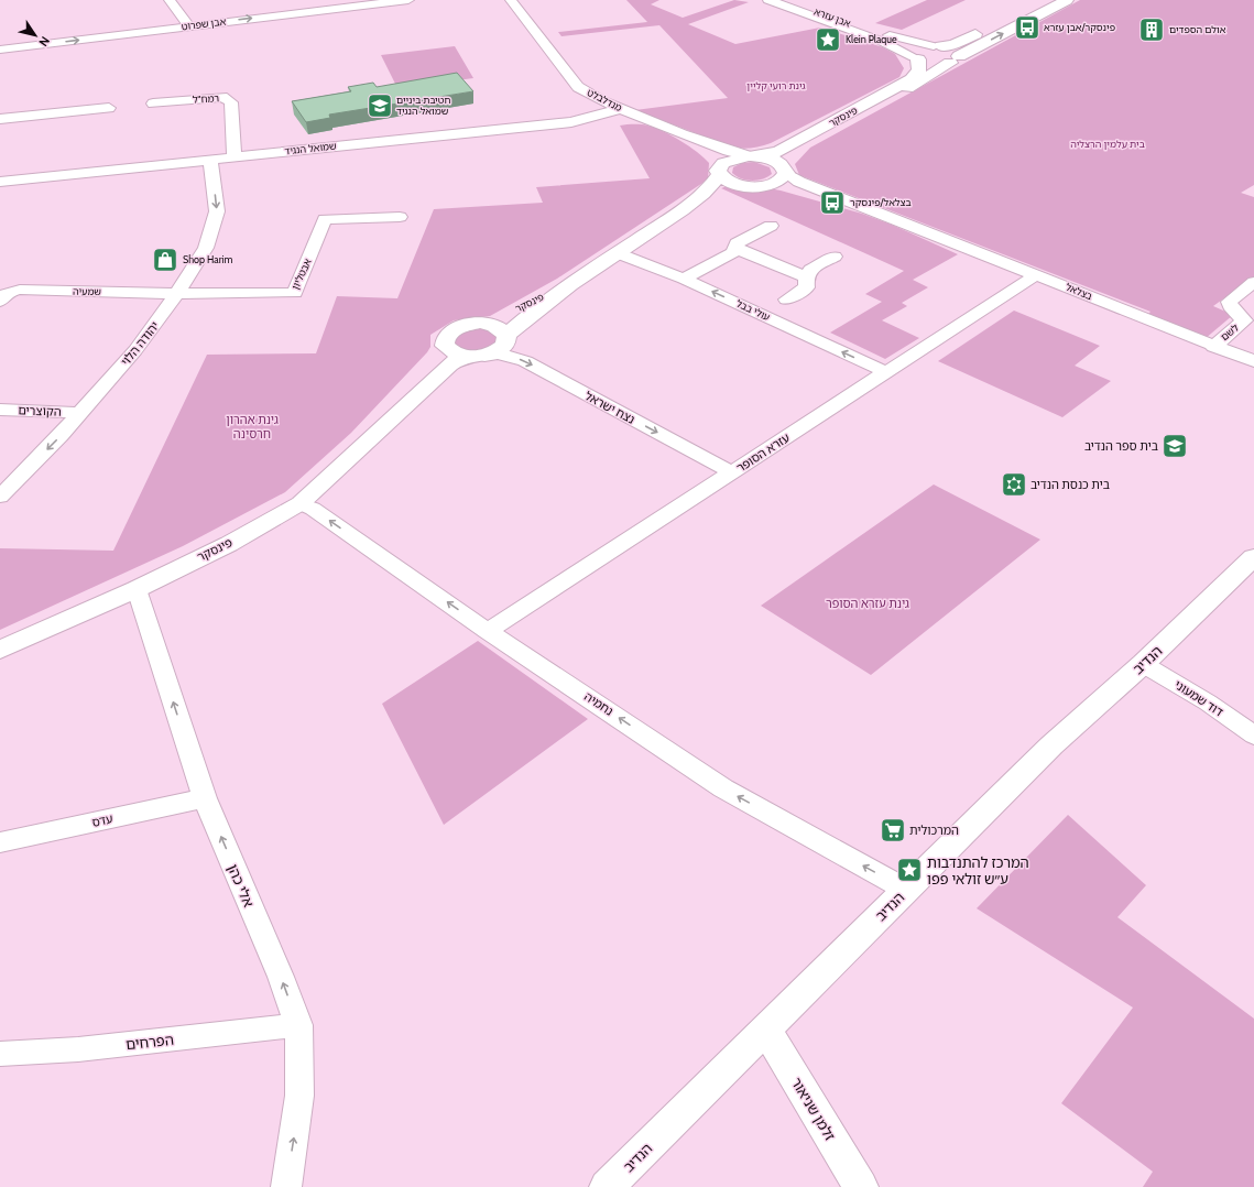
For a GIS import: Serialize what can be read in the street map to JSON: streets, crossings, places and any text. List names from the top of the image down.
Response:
{
  "streets": {
    "street": [
      "אבן עזרא",
      "אבן שפרוט",
      "רמח\"ל",
      "מנדלבלט",
      "פינסקר",
      "שמואל הנגיד",
      "אבטליון",
      "שמעיה",
      "בצלאל",
      "עולי בבל",
      "לשם",
      "יהודה הלוי",
      "נצח ישראל",
      "הקוצרים",
      "עזרא הסופר",
      "הנדיב",
      "דוד שמעוני",
      "נחמיה",
      "עדס",
      "אלי כהן",
      "הפרחים",
      "זלמן שניאור"
    ]
  },
  "crossings": [
    ["אבן עזרא", "פינסקר"],
    ["רמח\"ל", "שמואל הנגיד"],
    ["מנדלבלט", "פינסקר"],
    ["מנדלבלט", "שמואל הנגיד"],
    ["פינסקר", "בצלאל"],
    ["פינסקר", "עולי בבל"],
    ["פינסקר", "נצח ישראל"],
    ["פינסקר", "נחמיה"],
    ["פינסקר", "אלי כהן"],
    ["שמואל הנגיד", "יהודה הלוי"],
    ["אבטליון", "שמעיה"],
    ["אבטליון", "יהודה הלוי"],
    ["שמעיה", "יהודה הלוי"],
    ["בצלאל", "לשם"],
    ["בצלאל", "עזרא הסופר"],
    ["עולי בבל", "עזרא הסופר"],
    ["יהודה הלוי", "הקוצרים"],
    ["נצח ישראל", "עזרא הסופר"],
    ["עזרא הסופר", "נחמיה"],
    ["הנדיב", "דוד שמעוני"],
    ["הנדיב", "נחמיה"],
    ["הנדיב", "זלמן שניאור"],
    ["עדס", "אלי כהן"],
    ["אלי כהן", "הפרחים"]
  ],
  "one_way": [
    "אבן שפרוט",
    "יהודה הלוי",
    "נצח ישראל",
    "נחמיה",
    "אלי כהן"
  ],
  "parks": [
    "גינת רועי קליין",
    "בית עלמין הרצליה",
    "גינת אהרון חרסינה",
    "גינת עזרא הסופר"
  ],
  "places": {
    "bus stop": ["פינסקר/אבן עזרא", "בצלאל/פינסקר"],
    "building": ["אולם הספדים"],
    "place": ["Klein Plaque", "המרכז להתנדבות ע״ש זולאי פפו"],
    "school or university": ["חטיבת ביניים שמואל הנגיד", "בית ספר הנדיב"],
    "shop": ["Shop Harim"],
    "synagogue": ["בית כנסת הנדיב"],
    "supermarket": ["המרכולית"]
  },
  "north": "bottom right"
}
